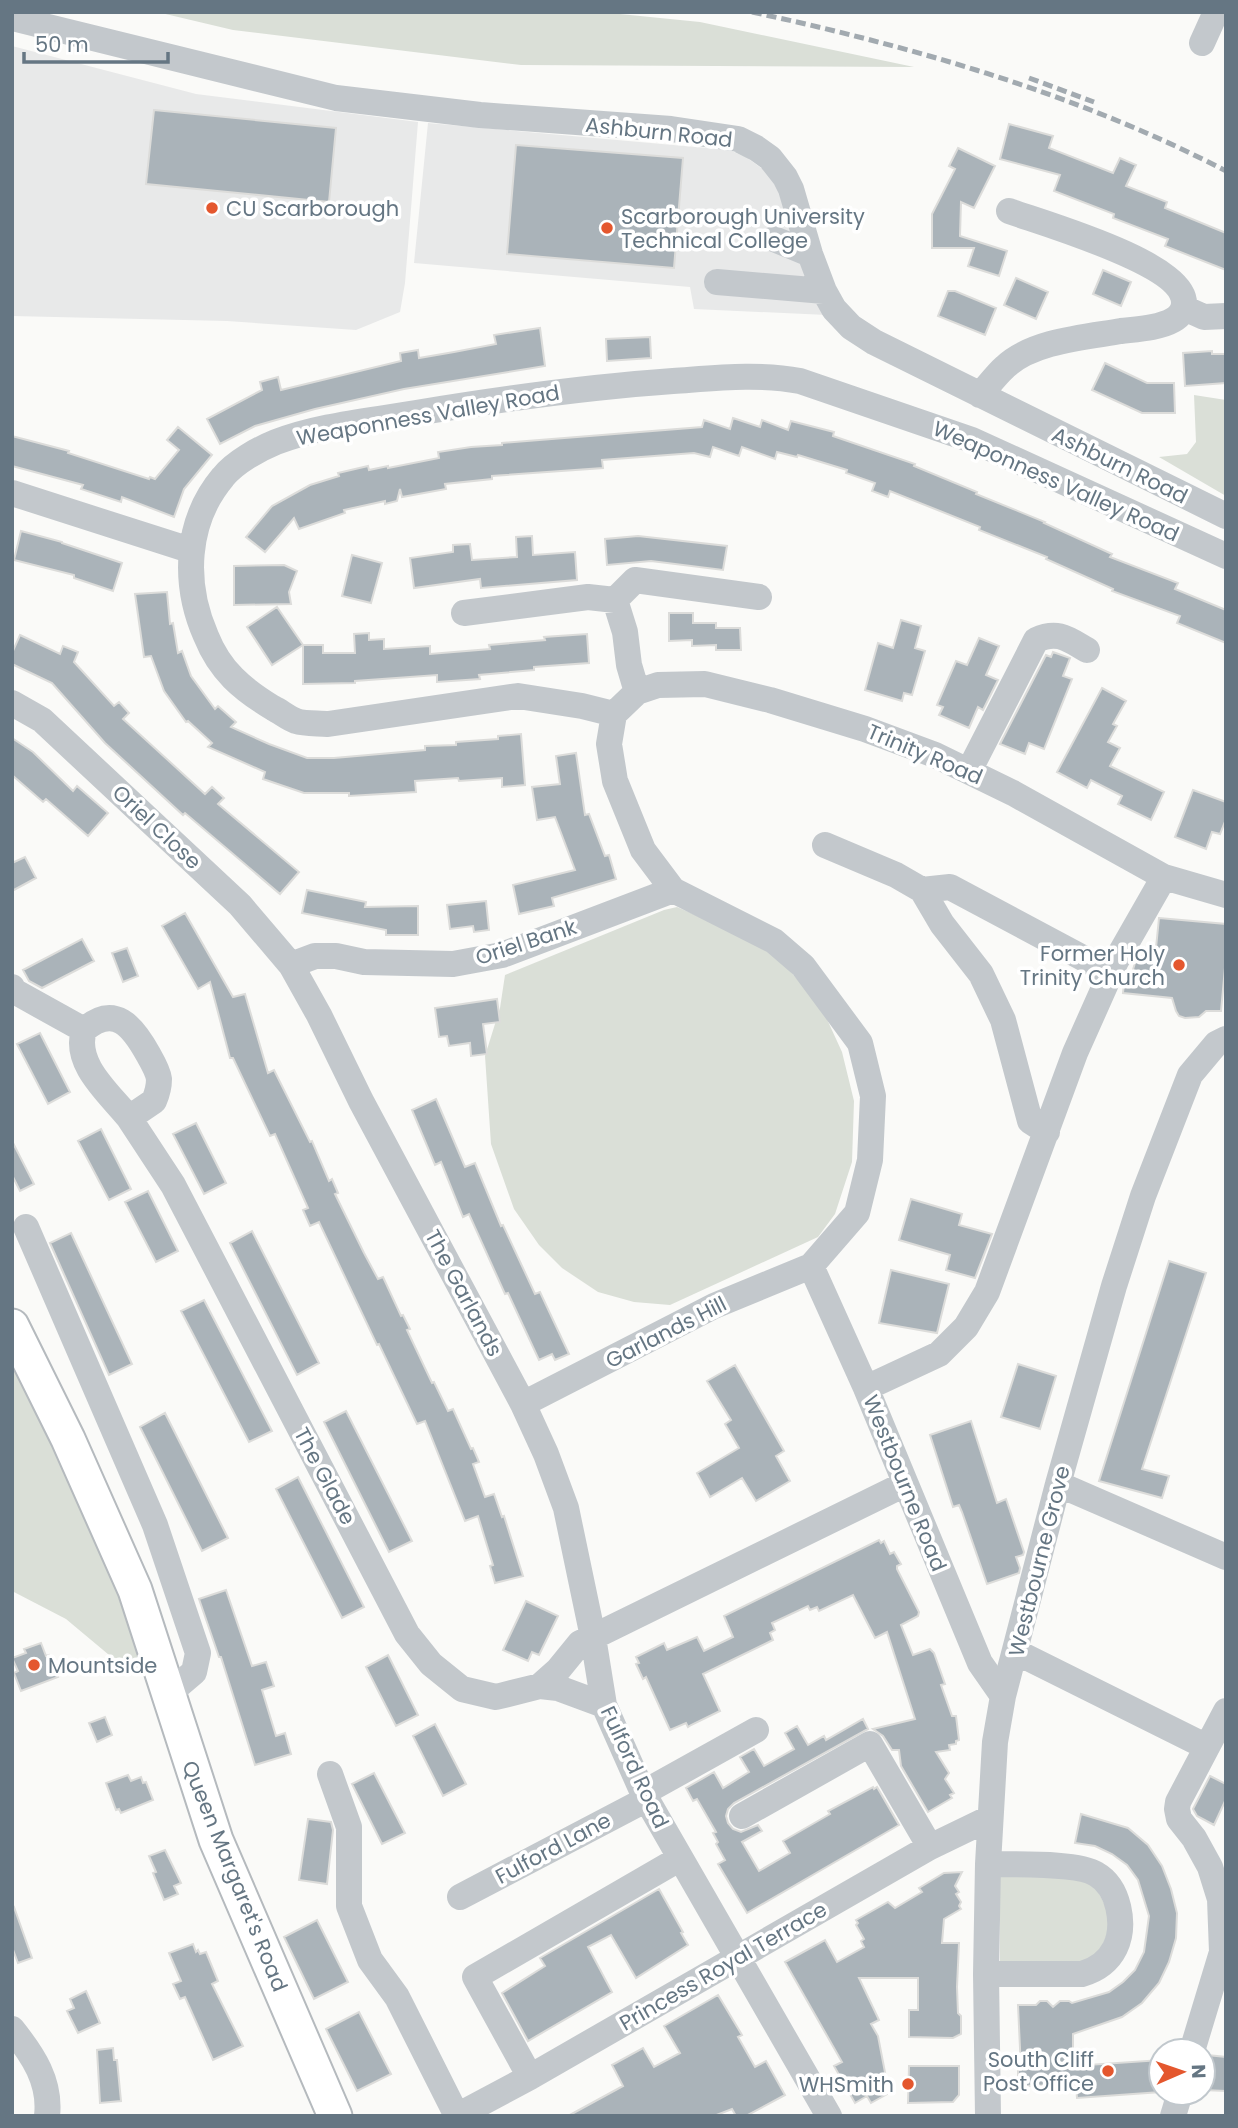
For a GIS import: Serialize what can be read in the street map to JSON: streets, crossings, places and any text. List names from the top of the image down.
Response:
{
  "streets": {
    "main road": ["Queen Margaret's Road"],
    "street": [
      "Ashburn Road",
      "Weaponness Valley Road",
      "Trinity Road",
      "Oriel Close",
      "Oriel Bank",
      "The Garlands",
      "Garlands Hill",
      "The Glade",
      "Westbourne Road",
      "Westbourne Grove",
      "Fulford Road",
      "Fulford Lane",
      "Princess Royal Terrace"
    ]
  },
  "crossings": [
    ["Oriel Close", "Oriel Bank"],
    ["Oriel Close", "The Garlands"],
    ["Oriel Bank", "The Garlands"],
    ["The Garlands", "Garlands Hill"],
    ["The Garlands", "Fulford Road"],
    ["Garlands Hill", "Westbourne Road"],
    ["Westbourne Road", "Westbourne Grove"],
    ["Westbourne Grove", "Princess Royal Terrace"],
    ["Fulford Road", "Fulford Lane"],
    ["Fulford Road", "Princess Royal Terrace"]
  ],
  "places": [
    "CU Scarborough",
    "Scarborough University Technical College",
    "Former Holy Trinity Church",
    "Mountside",
    "South Cliff Post Office",
    "WHSmith"
  ],
  "scale_bar": "50 m",
  "north": "right"
}
